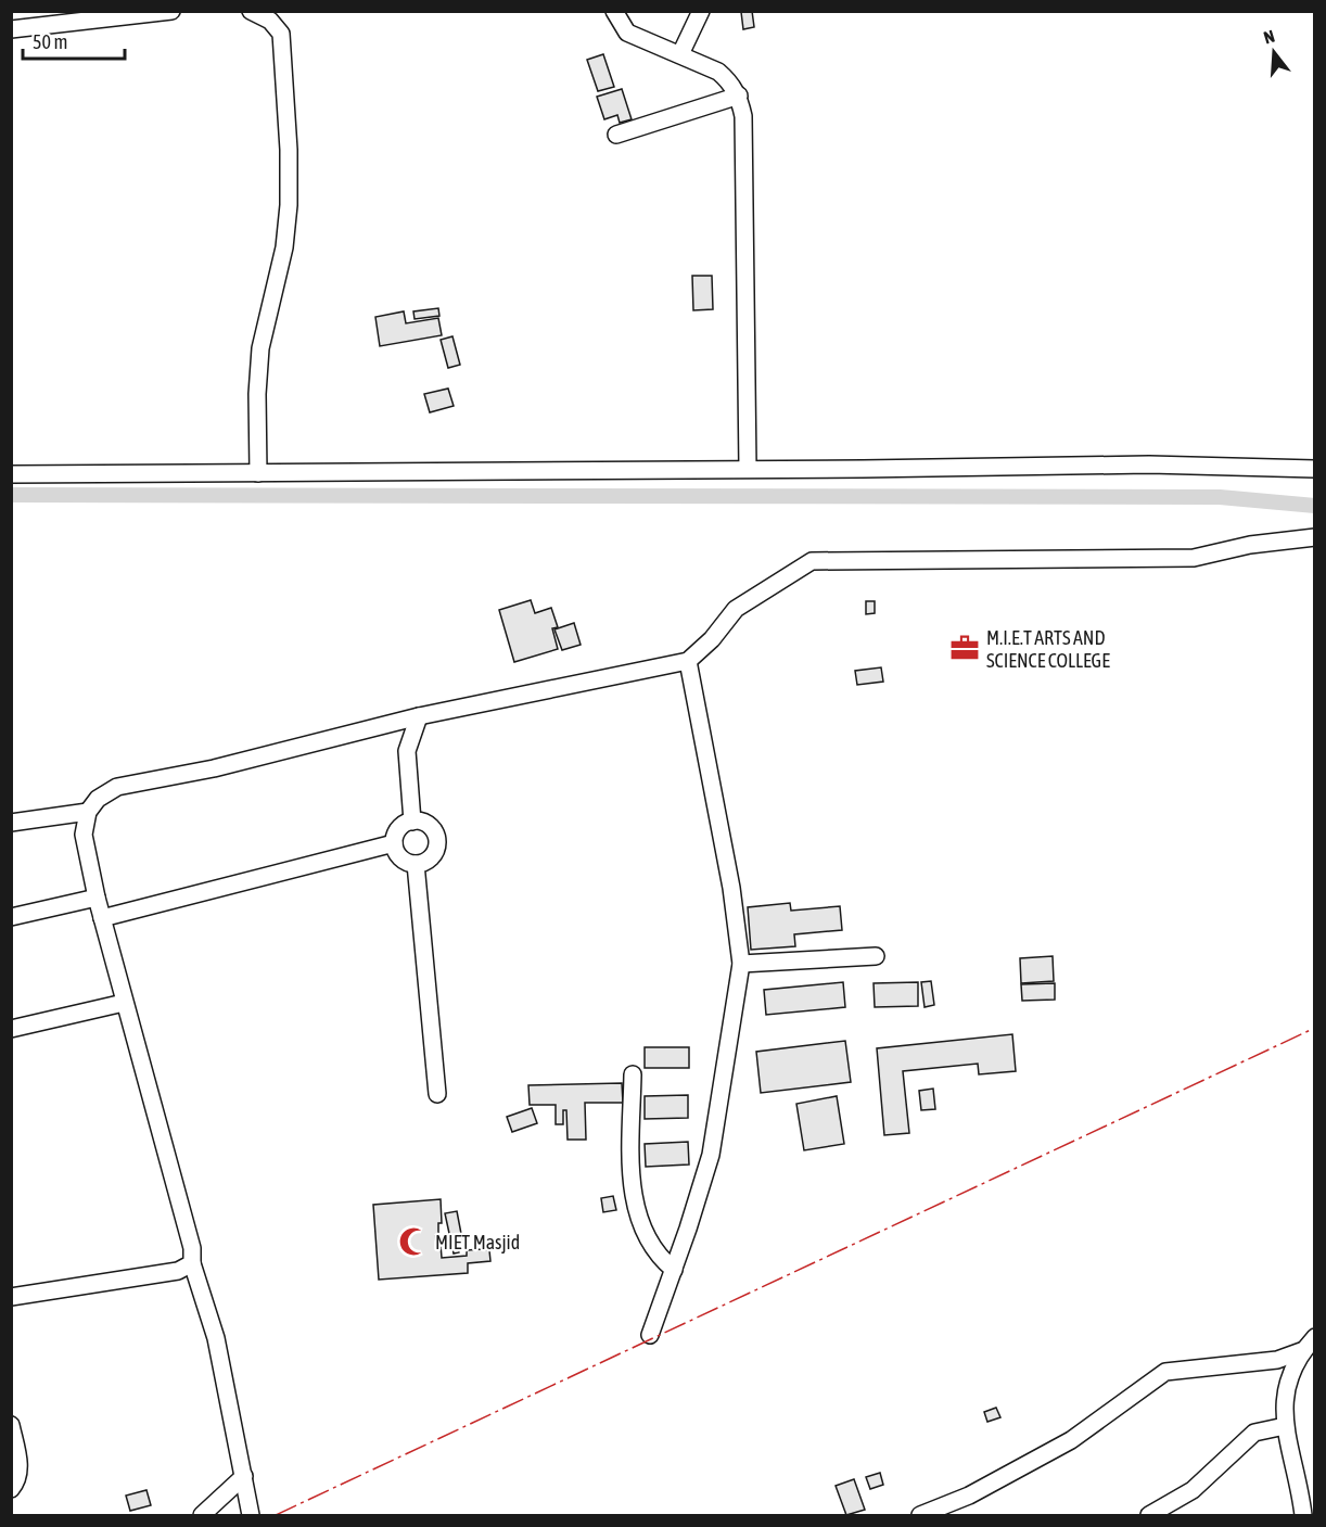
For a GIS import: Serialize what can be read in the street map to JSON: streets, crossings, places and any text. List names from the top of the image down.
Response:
{
  "places": {
    "office": ["M.I.E.T ARTS AND SCIENCE COLLEGE"],
    "mosque": ["MIET Masjid"]
  },
  "scale_bar": "50 m",
  "north": "top"
}
